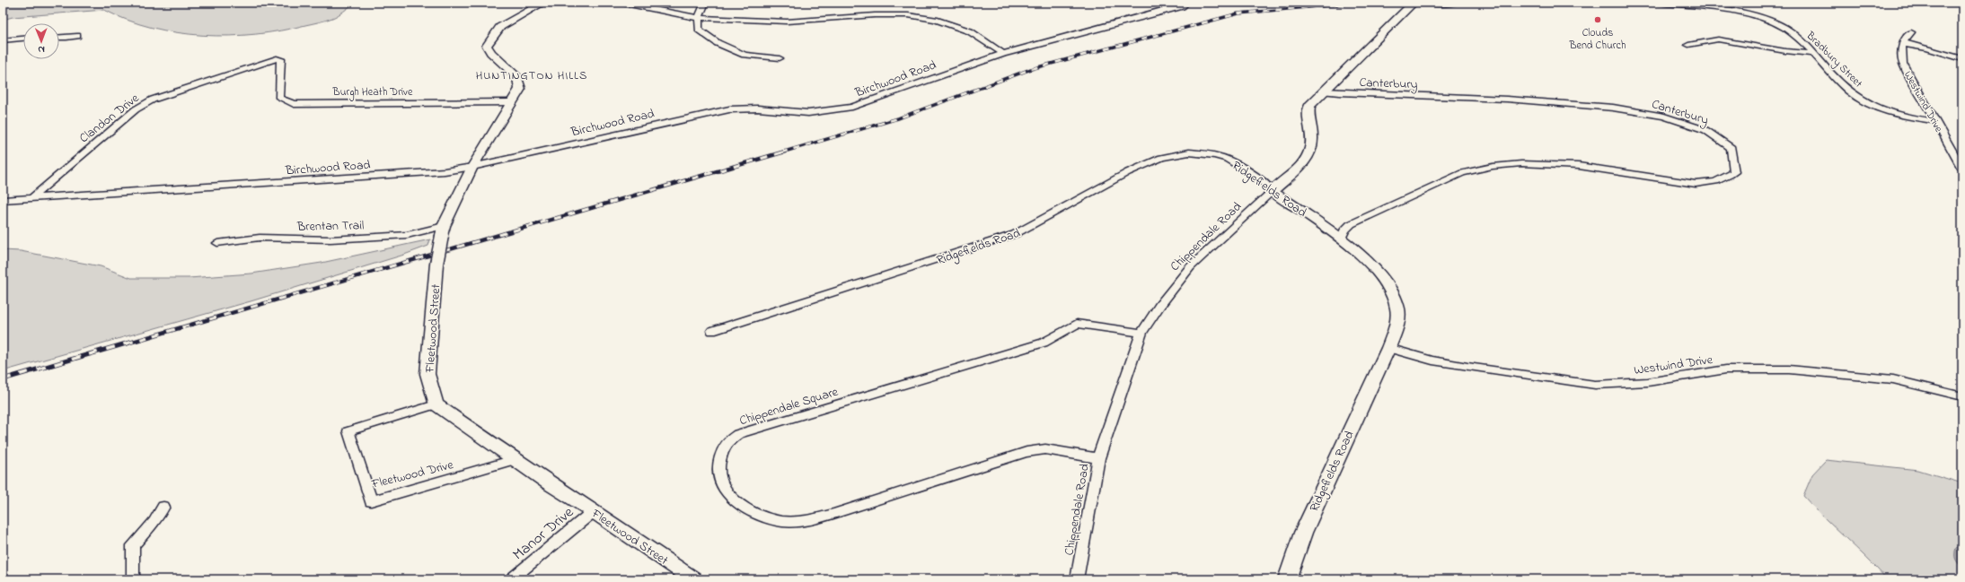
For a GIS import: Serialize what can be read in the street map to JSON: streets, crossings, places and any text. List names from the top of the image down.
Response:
{
  "streets": {
    "street": [
      "Bradbury Street",
      "Birchwood Road",
      "Canterbury",
      "Burgh Heath Drive",
      "Westwind Drive",
      "Clandon Drive",
      "Ridgefields Road",
      "Brentan Trail",
      "Chippendale Road",
      "Fleetwood Street",
      "Chippendale Square",
      "Fleetwood Drive",
      "Manor Drive"
    ]
  },
  "crossings": [
    ["Bradbury Street", "Westwind Drive"],
    ["Birchwood Road", "Clandon Drive"],
    ["Birchwood Road", "Fleetwood Street"],
    ["Canterbury", "Ridgefields Road"],
    ["Canterbury", "Chippendale Road"],
    ["Burgh Heath Drive", "Clandon Drive"],
    ["Burgh Heath Drive", "Fleetwood Street"],
    ["Westwind Drive", "Ridgefields Road"],
    ["Ridgefields Road", "Chippendale Road"],
    ["Brentan Trail", "Fleetwood Street"],
    ["Chippendale Road", "Chippendale Square"],
    ["Fleetwood Street", "Fleetwood Drive"],
    ["Fleetwood Street", "Manor Drive"]
  ],
  "districts": ["HUNTINGTON HILLS"],
  "places": ["Clouds Bend Church"],
  "north": "bottom"
}
